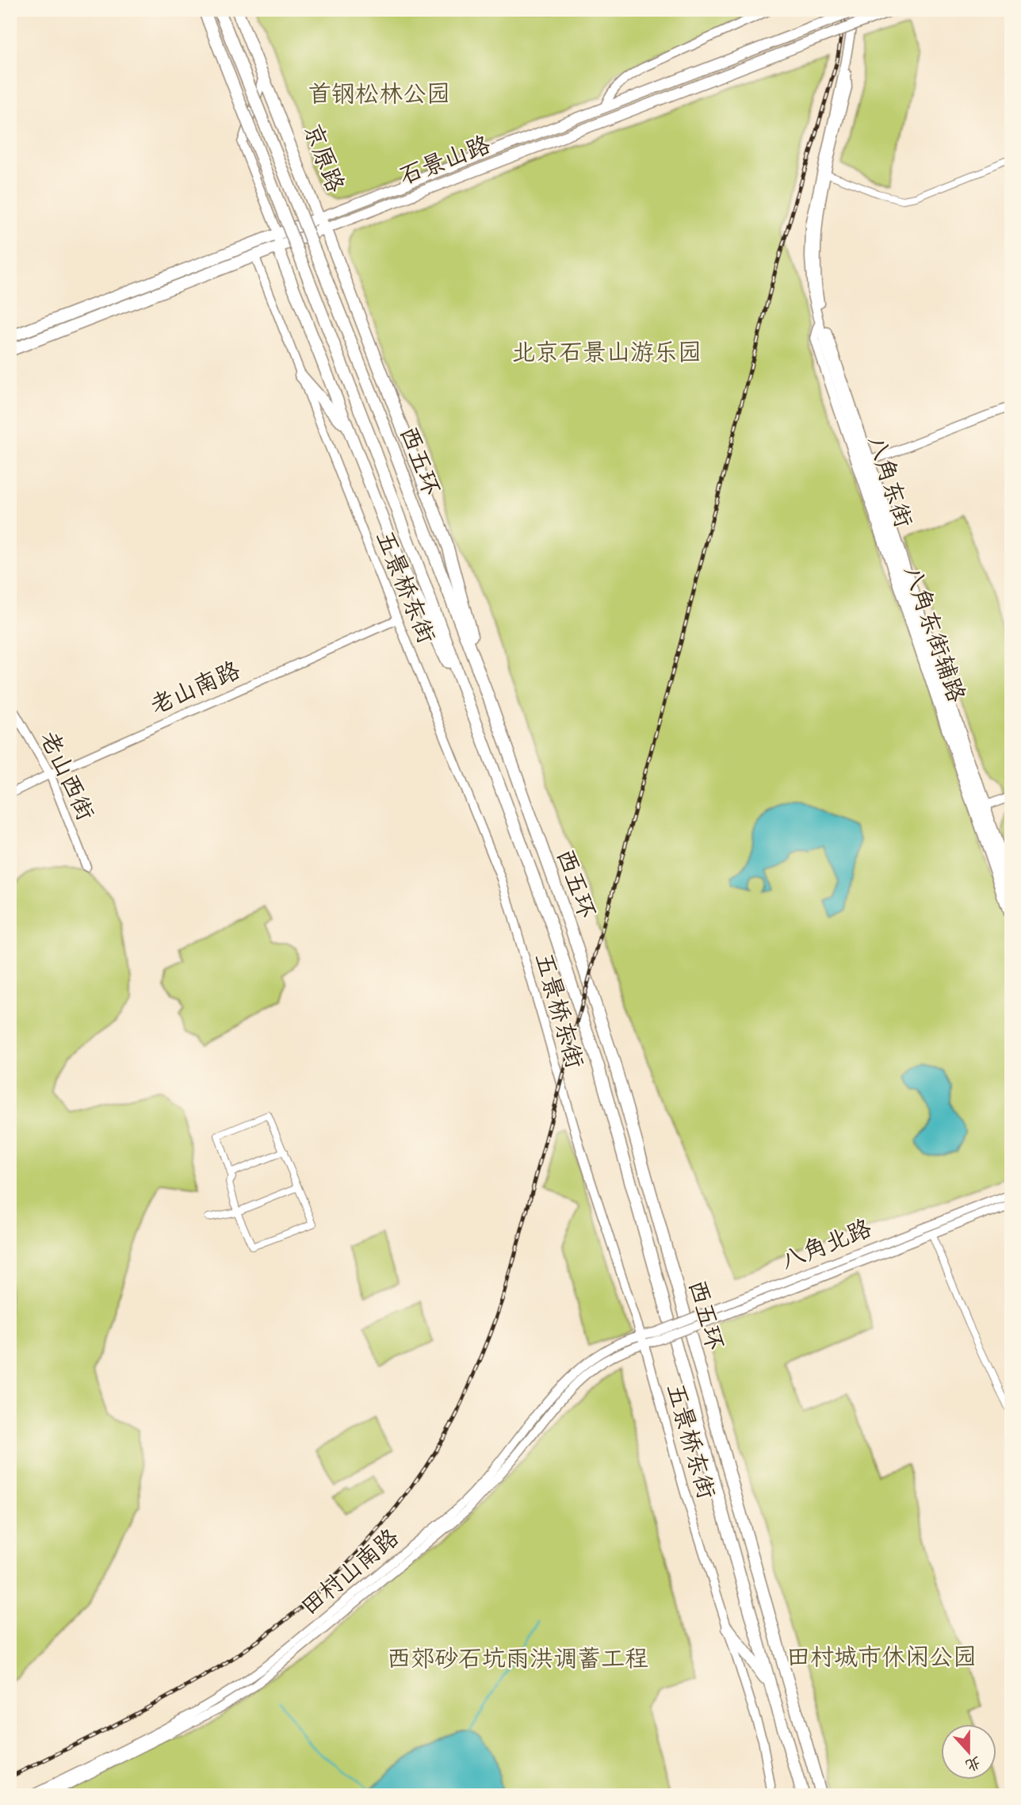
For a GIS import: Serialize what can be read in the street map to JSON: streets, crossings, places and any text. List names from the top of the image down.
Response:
{
  "streets": {
    "highway": ["京原路", "石景山路", "西五环"],
    "main road": [
      "八角东街",
      "五景桥东街",
      "八角东街辅路",
      "老山南路",
      "老山西街",
      "八角北路",
      "田村山南路"
    ]
  },
  "crossings": [
    ["京原路", "石景山路"],
    ["京原路", "西五环"],
    ["石景山路", "五景桥东街"],
    ["八角东街", "八角东街辅路"],
    ["五景桥东街", "老山南路"],
    ["五景桥东街", "田村山南路"],
    ["老山南路", "老山西街"],
    ["八角北路", "田村山南路"]
  ],
  "parks": [
    "首钢松林公园",
    "北京石景山游乐园",
    "田村城市休闲公园",
    "西郊砂石坑雨洪调蓄工程"
  ],
  "north": "bottom"
}
